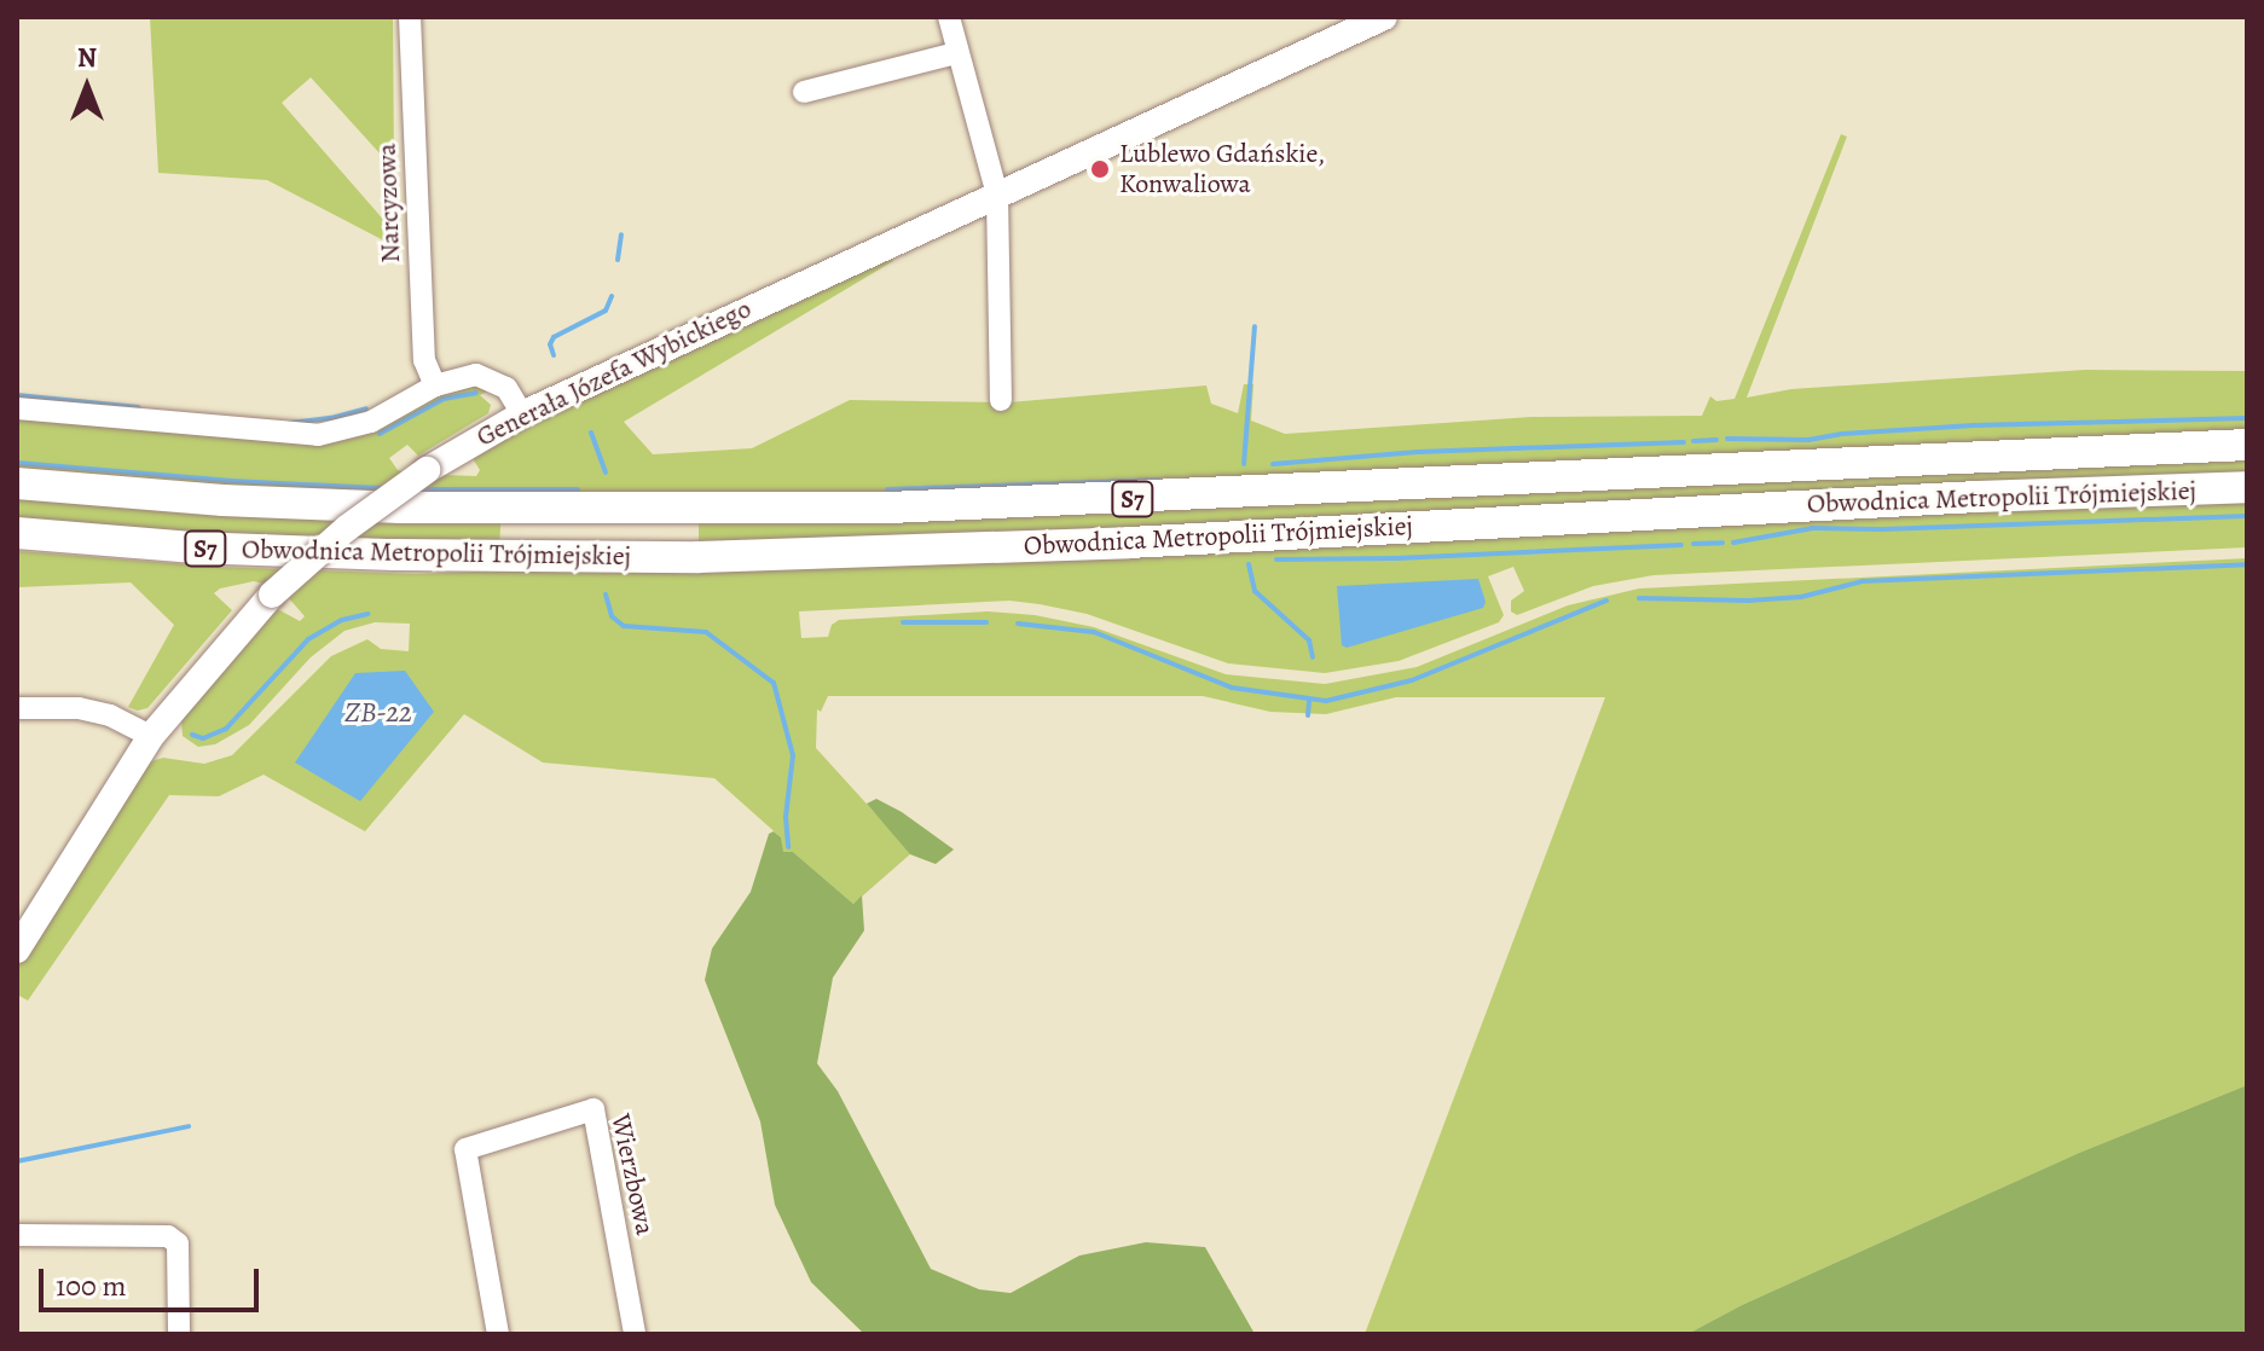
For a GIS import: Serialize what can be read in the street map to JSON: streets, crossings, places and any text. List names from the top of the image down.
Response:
{
  "streets": {
    "highway": ["Obwodnica Metropolii Trójmiejskiej", "S7"],
    "main road": ["Generała Józefa Wybickiego"],
    "street": ["Narcyzowa", "Wierzbowa"]
  },
  "water": ["ZB-22"],
  "places": ["Lublewo Gdańskie, Konwaliowa"],
  "scale_bar": "100 m",
  "north": "top"
}
